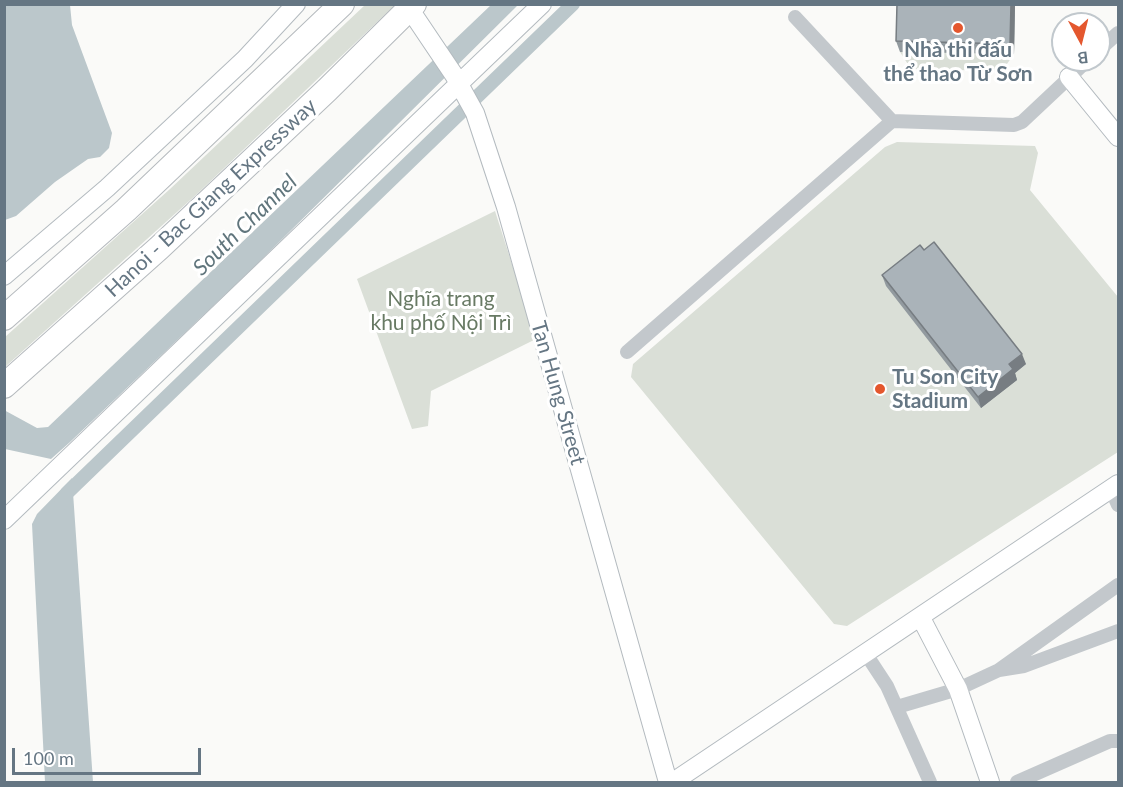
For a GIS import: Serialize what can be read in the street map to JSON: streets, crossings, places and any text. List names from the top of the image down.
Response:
{
  "streets": {
    "highway": ["Hanoi - Bac Giang Expressway"],
    "street": ["Tan Hung Street"]
  },
  "crossings": [
    ["Hanoi - Bac Giang Expressway", "Tan Hung Street"]
  ],
  "water": ["South Channel"],
  "parks": ["Nghĩa trang khu phố Nội Trì"],
  "places": ["Nhà thi đấu thể thao Từ Sơn", "Tu Son City Stadium"],
  "scale_bar": "100 m",
  "north": "bottom"
}
